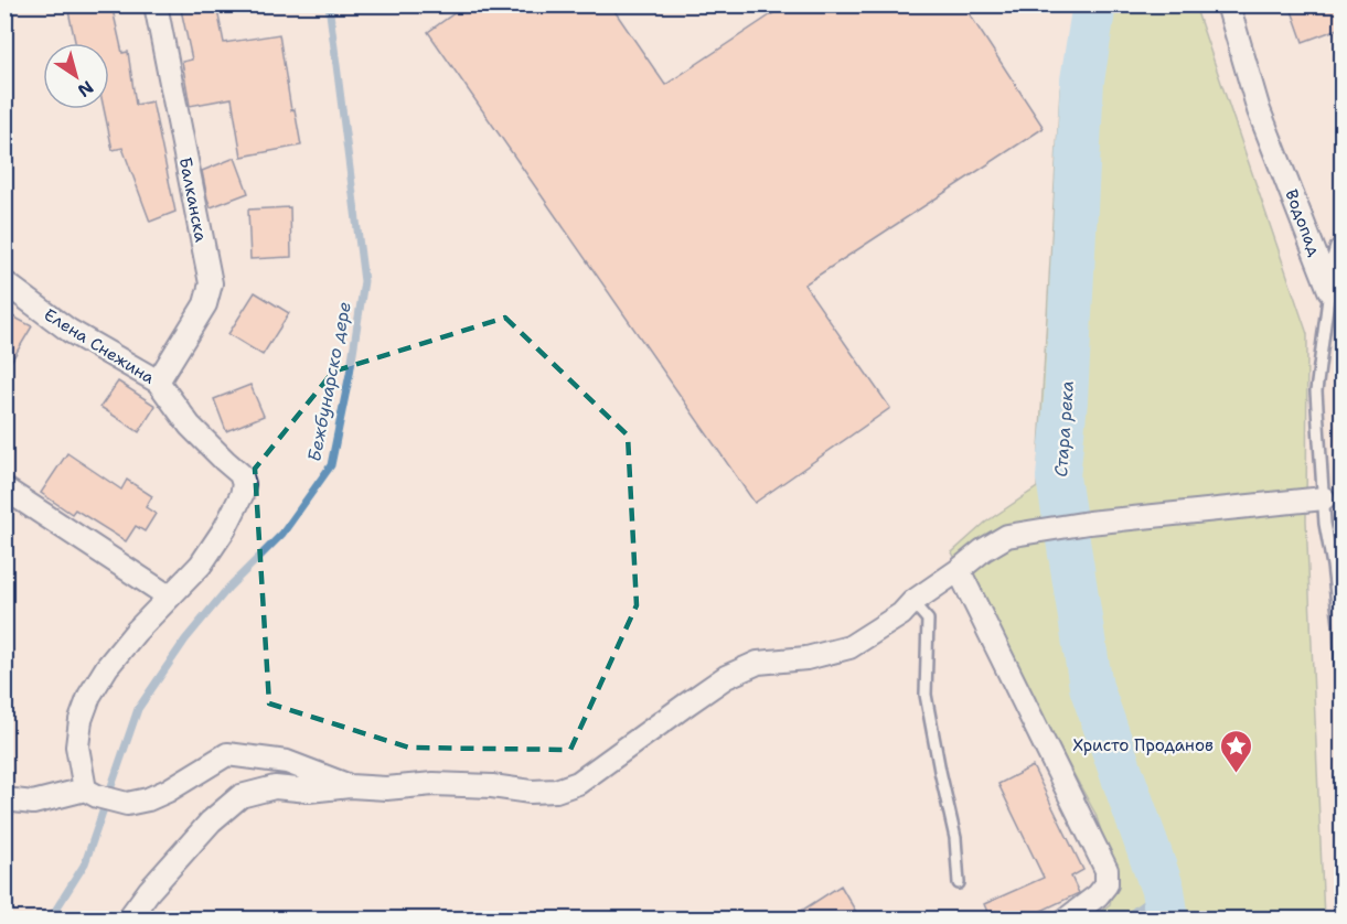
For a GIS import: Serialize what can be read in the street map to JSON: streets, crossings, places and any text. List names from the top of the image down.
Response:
{
  "streets": {
    "street": ["Балканска", "Водопад", "Елена Снежина"]
  },
  "crossings": [
    ["Балканска", "Елена Снежина"]
  ],
  "water": ["Бежбунарско дере", "Стара река"],
  "places": {
    "place": ["Христо Проданов"]
  },
  "north": "bottom right"
}
